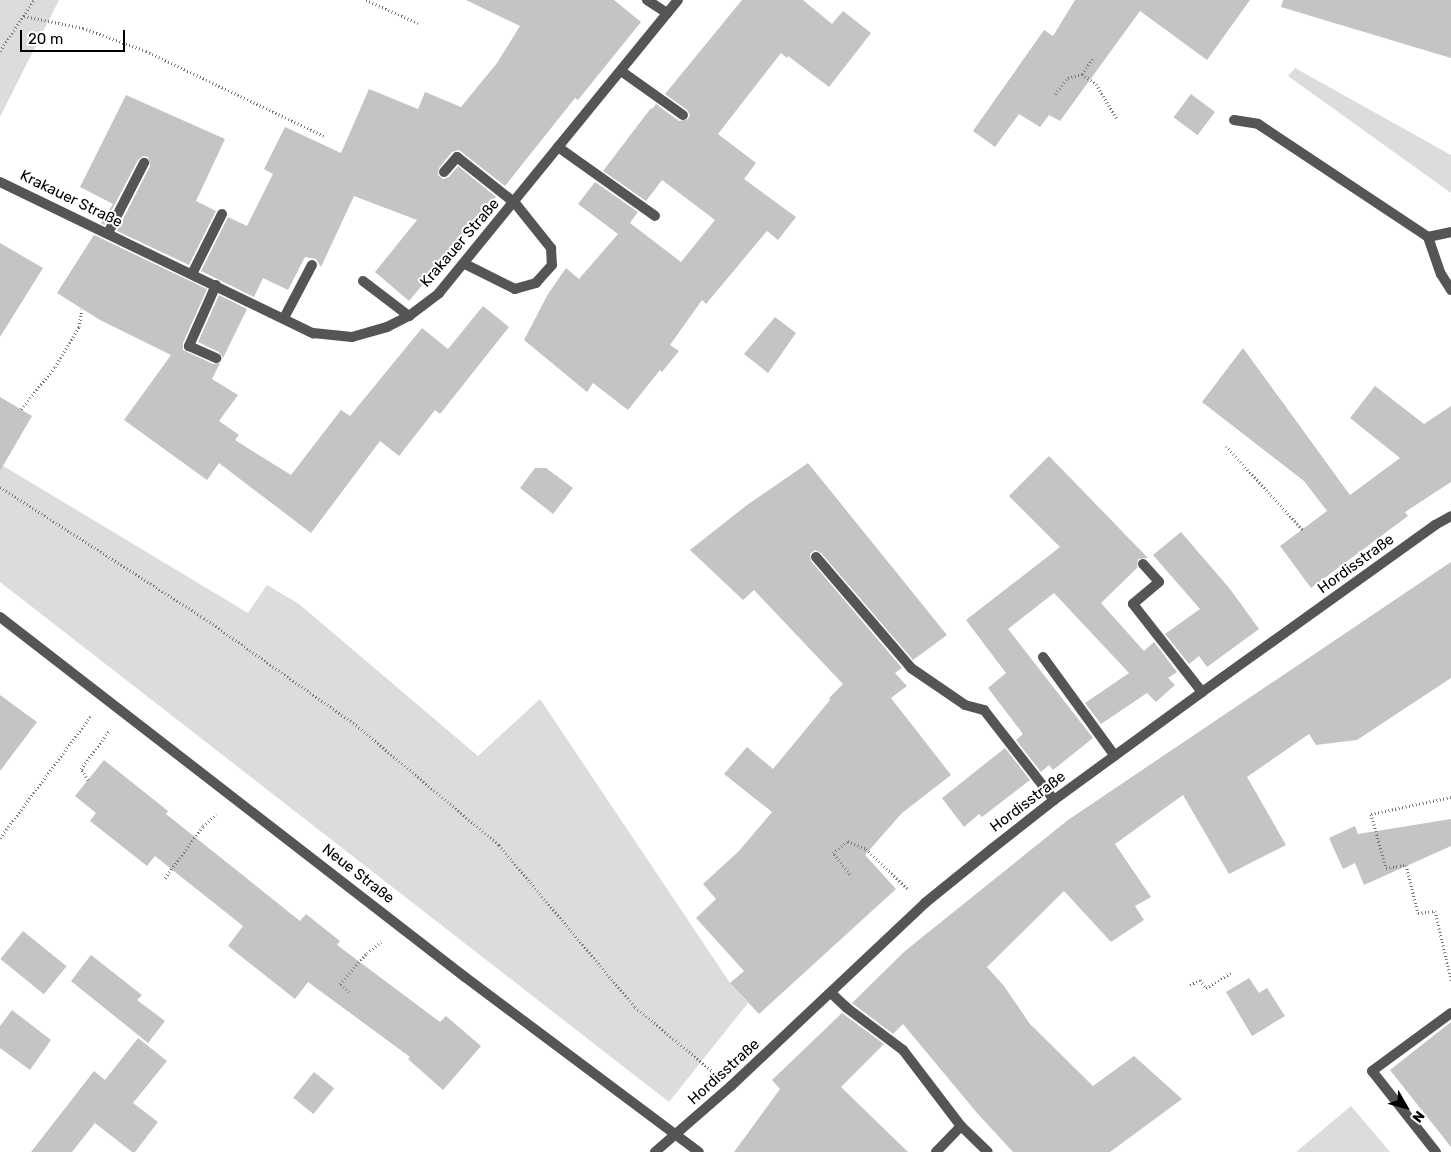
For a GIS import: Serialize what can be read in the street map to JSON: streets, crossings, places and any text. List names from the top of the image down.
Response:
{
  "streets": {
    "street": ["Krakauer Straße", "Hordisstraße", "Neue Straße"]
  },
  "crossings": [
    ["Hordisstraße", "Neue Straße"]
  ],
  "scale_bar": "20 m",
  "north": "bottom right"
}
